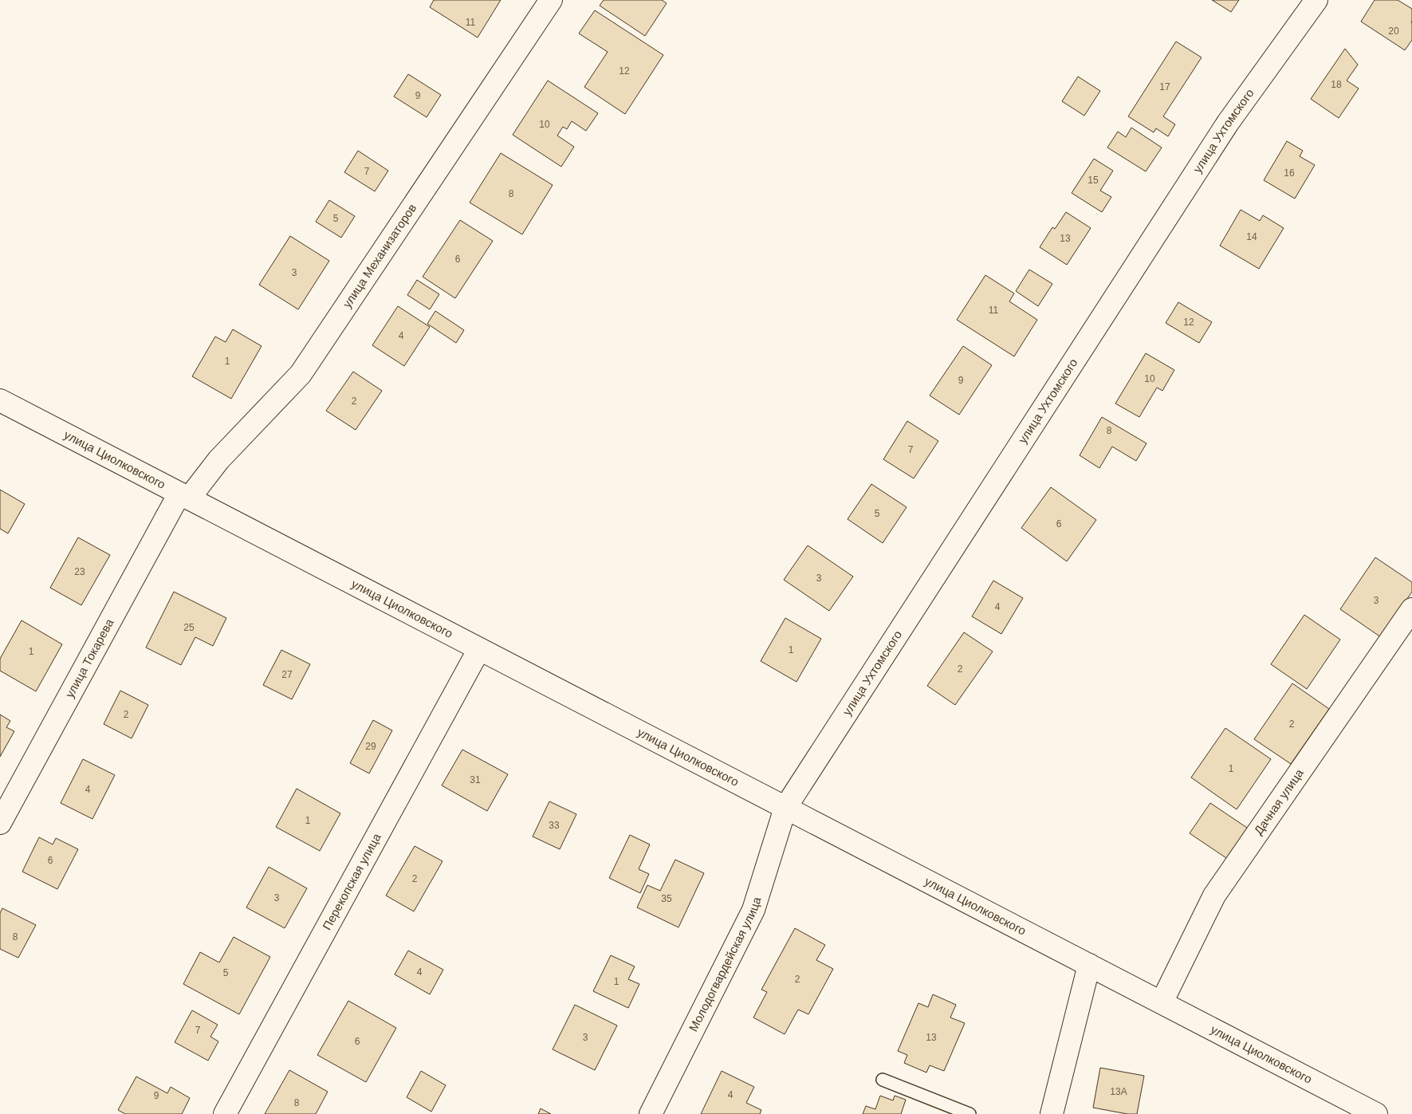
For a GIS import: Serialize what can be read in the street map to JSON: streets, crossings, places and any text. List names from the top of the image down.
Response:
{
  "streets": {
    "street": [
      "улица Ухтомского",
      "улица Механизаторов",
      "улица Циолковского",
      "улица Токарева",
      "Дачная улица",
      "Перекопская улица",
      "Молодогвардейская улица"
    ]
  },
  "crossings": [
    ["улица Ухтомского", "улица Циолковского"],
    ["улица Ухтомского", "Молодогвардейская улица"],
    ["улица Механизаторов", "улица Циолковского"],
    ["улица Механизаторов", "улица Токарева"],
    ["улица Циолковского", "улица Токарева"],
    ["улица Циолковского", "Дачная улица"],
    ["улица Циолковского", "Перекопская улица"],
    ["улица Циолковского", "Молодогвардейская улица"]
  ],
  "house_numbers": [
    "11",
    "20",
    "12",
    "18",
    "17",
    "9",
    "10",
    "7",
    "16",
    "15",
    "8",
    "5",
    "14",
    "13",
    "6",
    "3",
    "11",
    "12",
    "4",
    "1",
    "10",
    "9",
    "2",
    "8",
    "7",
    "5",
    "6",
    "23",
    "3",
    "3",
    "4",
    "25",
    "1",
    "1",
    "2",
    "27",
    "2",
    "2",
    "29",
    "1",
    "31",
    "4",
    "1",
    "33",
    "6",
    "2",
    "3",
    "35",
    "8",
    "4",
    "5",
    "2",
    "1",
    "7",
    "3",
    "13",
    "6",
    "13А",
    "4",
    "9",
    "8"
  ]
}
